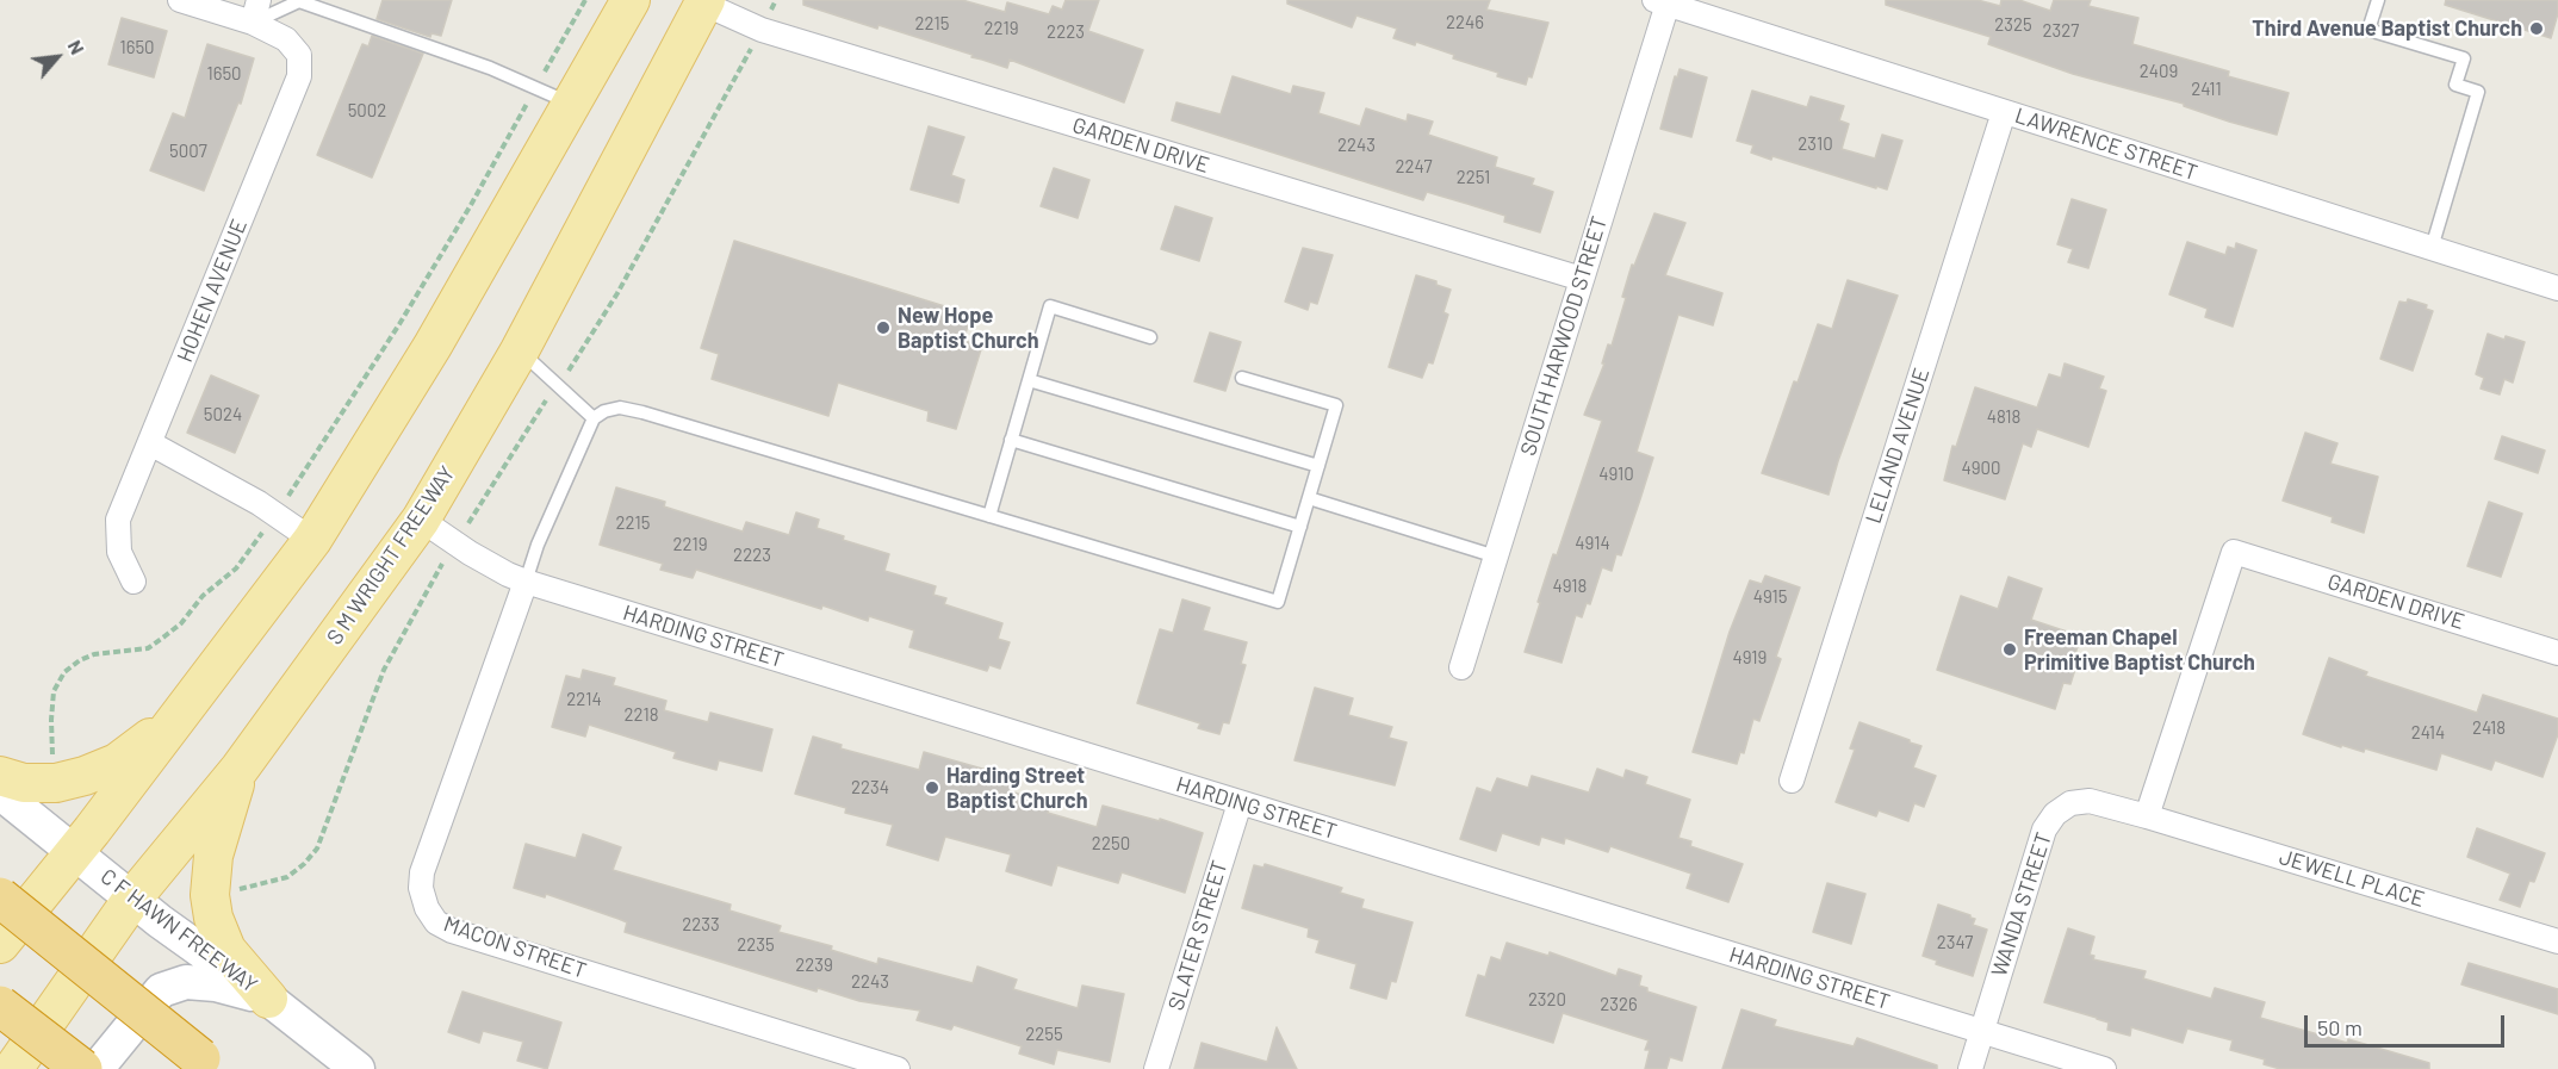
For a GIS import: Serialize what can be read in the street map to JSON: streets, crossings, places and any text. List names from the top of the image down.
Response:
{
  "streets": {
    "main road": ["S M WRIGHT FREEWAY", "C F HAWN FREEWAY"],
    "street": [
      "LAWRENCE STREET",
      "GARDEN DRIVE",
      "HOHEN AVENUE",
      "SOUTH HARWOOD STREET",
      "LELAND AVENUE",
      "HARDING STREET",
      "JEWELL PLACE",
      "WANDA STREET",
      "SLATER STREET",
      "MACON STREET"
    ]
  },
  "crossings": [
    ["LAWRENCE STREET", "SOUTH HARWOOD STREET"],
    ["LAWRENCE STREET", "LELAND AVENUE"],
    ["GARDEN DRIVE", "SOUTH HARWOOD STREET"],
    ["GARDEN DRIVE", "S M WRIGHT FREEWAY"],
    ["GARDEN DRIVE", "JEWELL PLACE"],
    ["GARDEN DRIVE", "WANDA STREET"],
    ["S M WRIGHT FREEWAY", "HARDING STREET"],
    ["S M WRIGHT FREEWAY", "C F HAWN FREEWAY"],
    ["HARDING STREET", "WANDA STREET"],
    ["HARDING STREET", "SLATER STREET"],
    ["HARDING STREET", "MACON STREET"],
    ["JEWELL PLACE", "WANDA STREET"]
  ],
  "places": [
    "Third Avenue Baptist Church",
    "New Hope Baptist Church",
    "Freeman Chapel Primitive Baptist Church",
    "Harding Street Baptist Church"
  ],
  "house_numbers": [
    "2246",
    "2215",
    "2325",
    "2219",
    "2327",
    "2223",
    "1650",
    "2409",
    "1650",
    "2411",
    "5002",
    "2310",
    "2243",
    "5007",
    "2247",
    "2251",
    "5024",
    "4818",
    "4900",
    "4910",
    "2215",
    "4914",
    "2219",
    "2223",
    "4918",
    "4915",
    "4919",
    "2214",
    "2218",
    "2418",
    "2414",
    "2234",
    "2250",
    "2233",
    "2347",
    "2235",
    "2239",
    "2243",
    "2320",
    "2326",
    "2255"
  ],
  "scale_bar": "50 m",
  "north": "top right"
}
